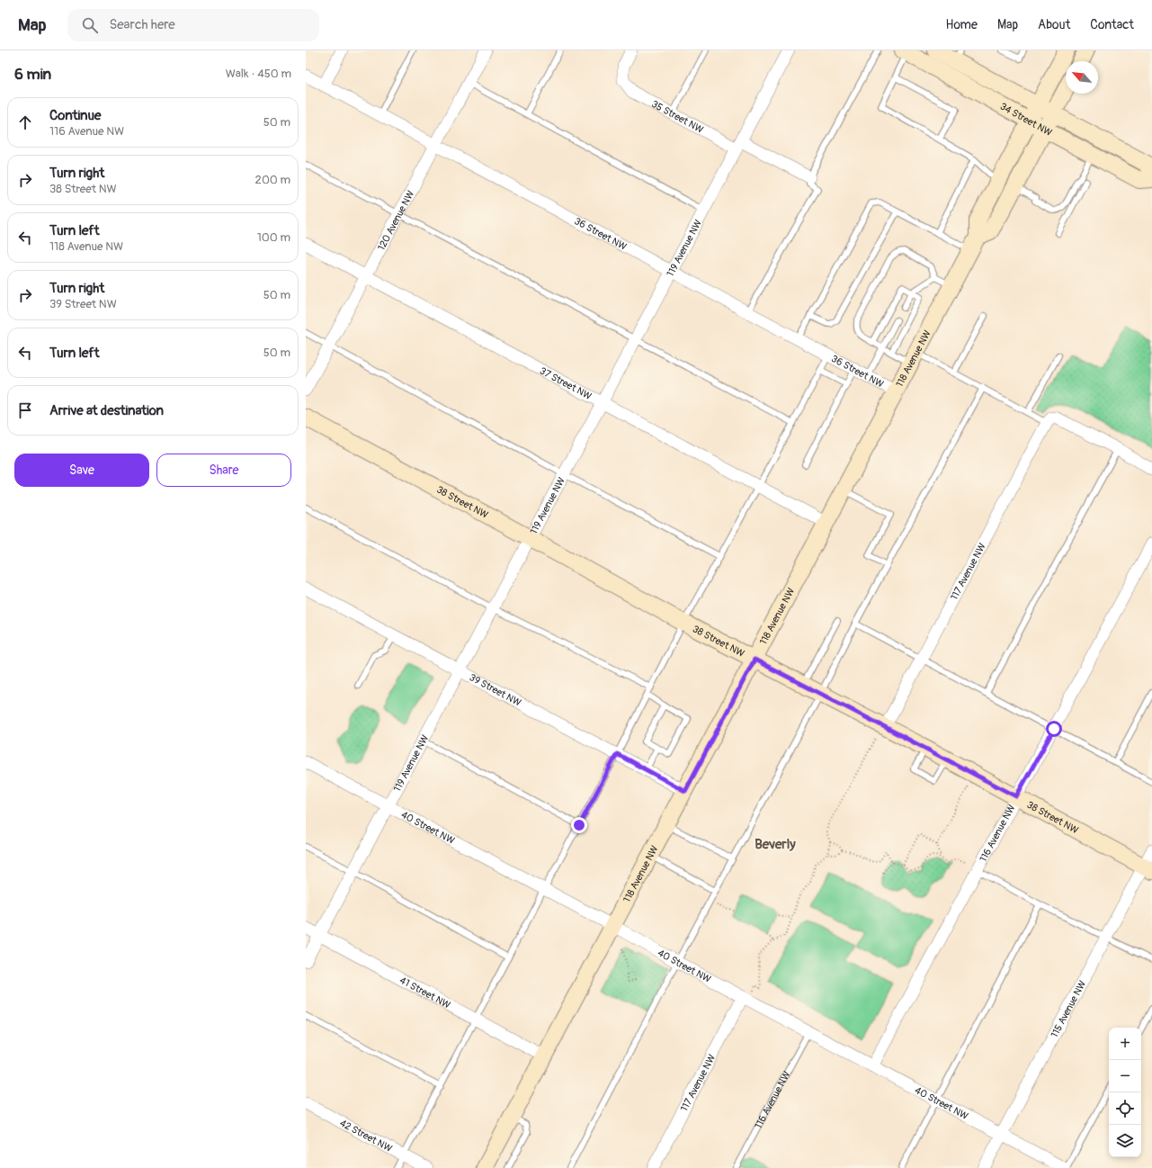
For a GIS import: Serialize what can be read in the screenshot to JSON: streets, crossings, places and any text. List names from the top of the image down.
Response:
{
  "streets": {
    "street": [
      "35 Street NW",
      "34 Street NW",
      "120 Avenue NW",
      "36 Street NW",
      "119 Avenue NW",
      "118 Avenue NW",
      "37 Street NW",
      "38 Street NW",
      "117 Avenue NW",
      "39 Street NW",
      "40 Street NW",
      "116 Avenue NW",
      "41 Street NW",
      "115 Avenue NW",
      "42 Street NW"
    ]
  },
  "crossings": [
    ["35 Street NW", "119 Avenue NW"],
    ["34 Street NW", "118 Avenue NW"],
    ["120 Avenue NW", "36 Street NW"],
    ["120 Avenue NW", "37 Street NW"],
    ["36 Street NW", "119 Avenue NW"],
    ["36 Street NW", "118 Avenue NW"],
    ["119 Avenue NW", "37 Street NW"],
    ["119 Avenue NW", "38 Street NW"],
    ["119 Avenue NW", "39 Street NW"],
    ["119 Avenue NW", "40 Street NW"],
    ["119 Avenue NW", "41 Street NW"],
    ["118 Avenue NW", "37 Street NW"],
    ["118 Avenue NW", "38 Street NW"],
    ["118 Avenue NW", "39 Street NW"],
    ["118 Avenue NW", "40 Street NW"],
    ["118 Avenue NW", "41 Street NW"],
    ["38 Street NW", "117 Avenue NW"],
    ["38 Street NW", "116 Avenue NW"],
    ["38 Street NW", "115 Avenue NW"],
    ["117 Avenue NW", "40 Street NW"],
    ["40 Street NW", "116 Avenue NW"],
    ["40 Street NW", "115 Avenue NW"]
  ],
  "districts": ["Beverly"],
  "north": "top left",
  "page": {
    "header": "Map",
    "search": "Search here",
    "nav": [
      "Home",
      "Map",
      "About",
      "Contact"
    ],
    "heading": ["6 min", "Walk · 450 m"],
    "list": [
      ["Continue", "116 Avenue NW", "50 m"],
      ["Turn right", "38 Street NW", "200 m"],
      ["Turn left", "118 Avenue NW", "100 m"],
      ["Turn right", "39 Street NW", "50 m"],
      ["Turn left", "50 m"],
      "Arrive at destination"
    ],
    "buttons": ["Save", "Share"],
    "map_buttons": ["+", "−"]
  }
}
